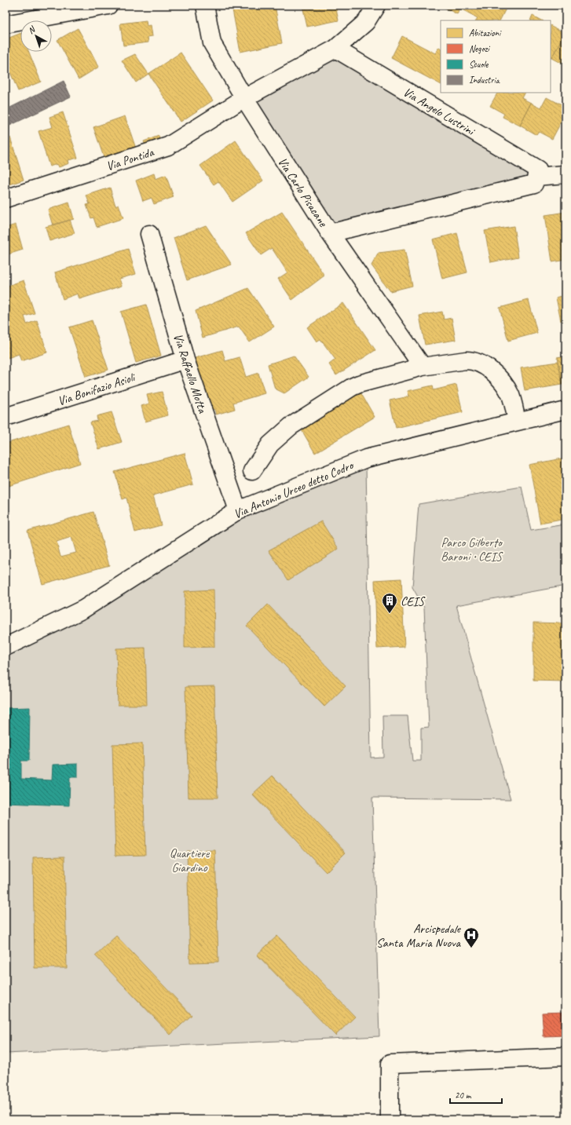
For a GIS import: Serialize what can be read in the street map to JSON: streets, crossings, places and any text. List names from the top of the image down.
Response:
{
  "streets": {
    "street": [
      "Via Angelo Lustrini",
      "Via Pontida",
      "Via Carlo Pisacane",
      "Via Raffaello Motta",
      "Via Bonifazio Asioli",
      "Via Antonio Urceo detto Codro"
    ]
  },
  "crossings": [
    ["Via Pontida", "Via Carlo Pisacane"],
    ["Via Raffaello Motta", "Via Bonifazio Asioli"],
    ["Via Raffaello Motta", "Via Antonio Urceo detto Codro"]
  ],
  "parks": ["Parco Gilberto Baroni • CEIS", "Quartiere Giardino"],
  "places": {
    "building": ["CEIS"],
    "hospital": ["Arcispedale Santa Maria Nuova"]
  },
  "legend": [
    "Abitazioni",
    "Negozi",
    "Scuole",
    "Industria"
  ],
  "scale_bar": "20 m",
  "north": "top left"
}
